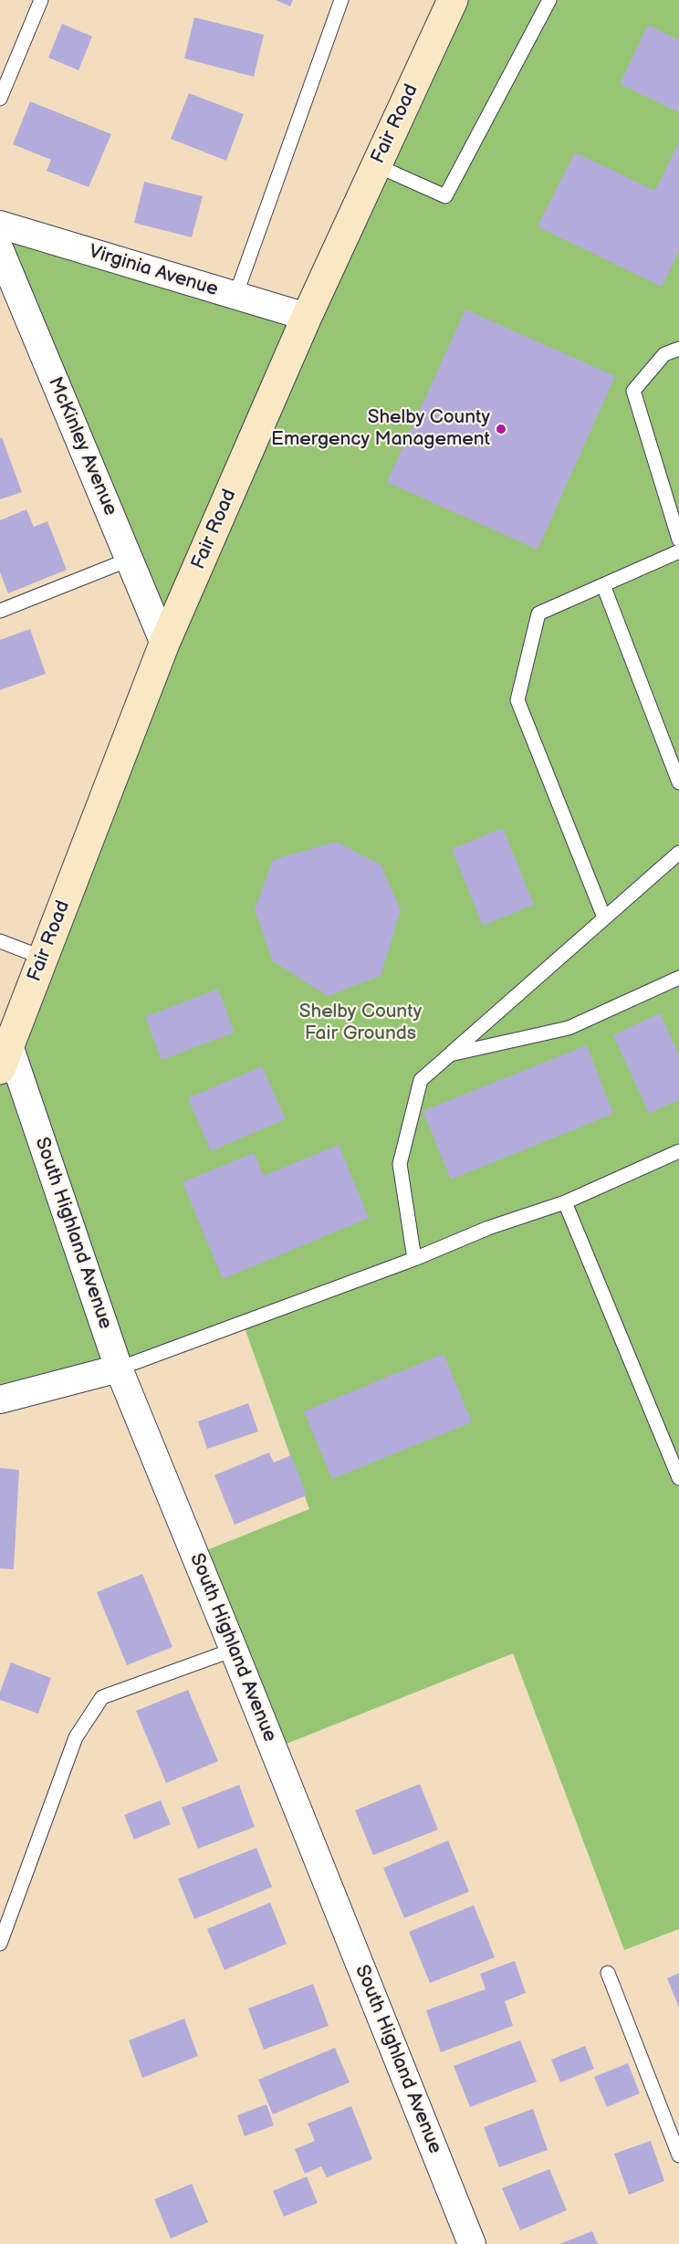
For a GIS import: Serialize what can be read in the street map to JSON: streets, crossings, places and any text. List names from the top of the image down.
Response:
{
  "streets": {
    "main road": ["Fair Road"],
    "street": ["Virginia Avenue", "McKinley Avenue", "South Highland Avenue"]
  },
  "crossings": [
    ["Fair Road", "Virginia Avenue"],
    ["Fair Road", "McKinley Avenue"],
    ["Fair Road", "South Highland Avenue"]
  ],
  "parks": ["Shelby County Fair Grounds"],
  "places": ["Shelby County Emergency Management"]
}
